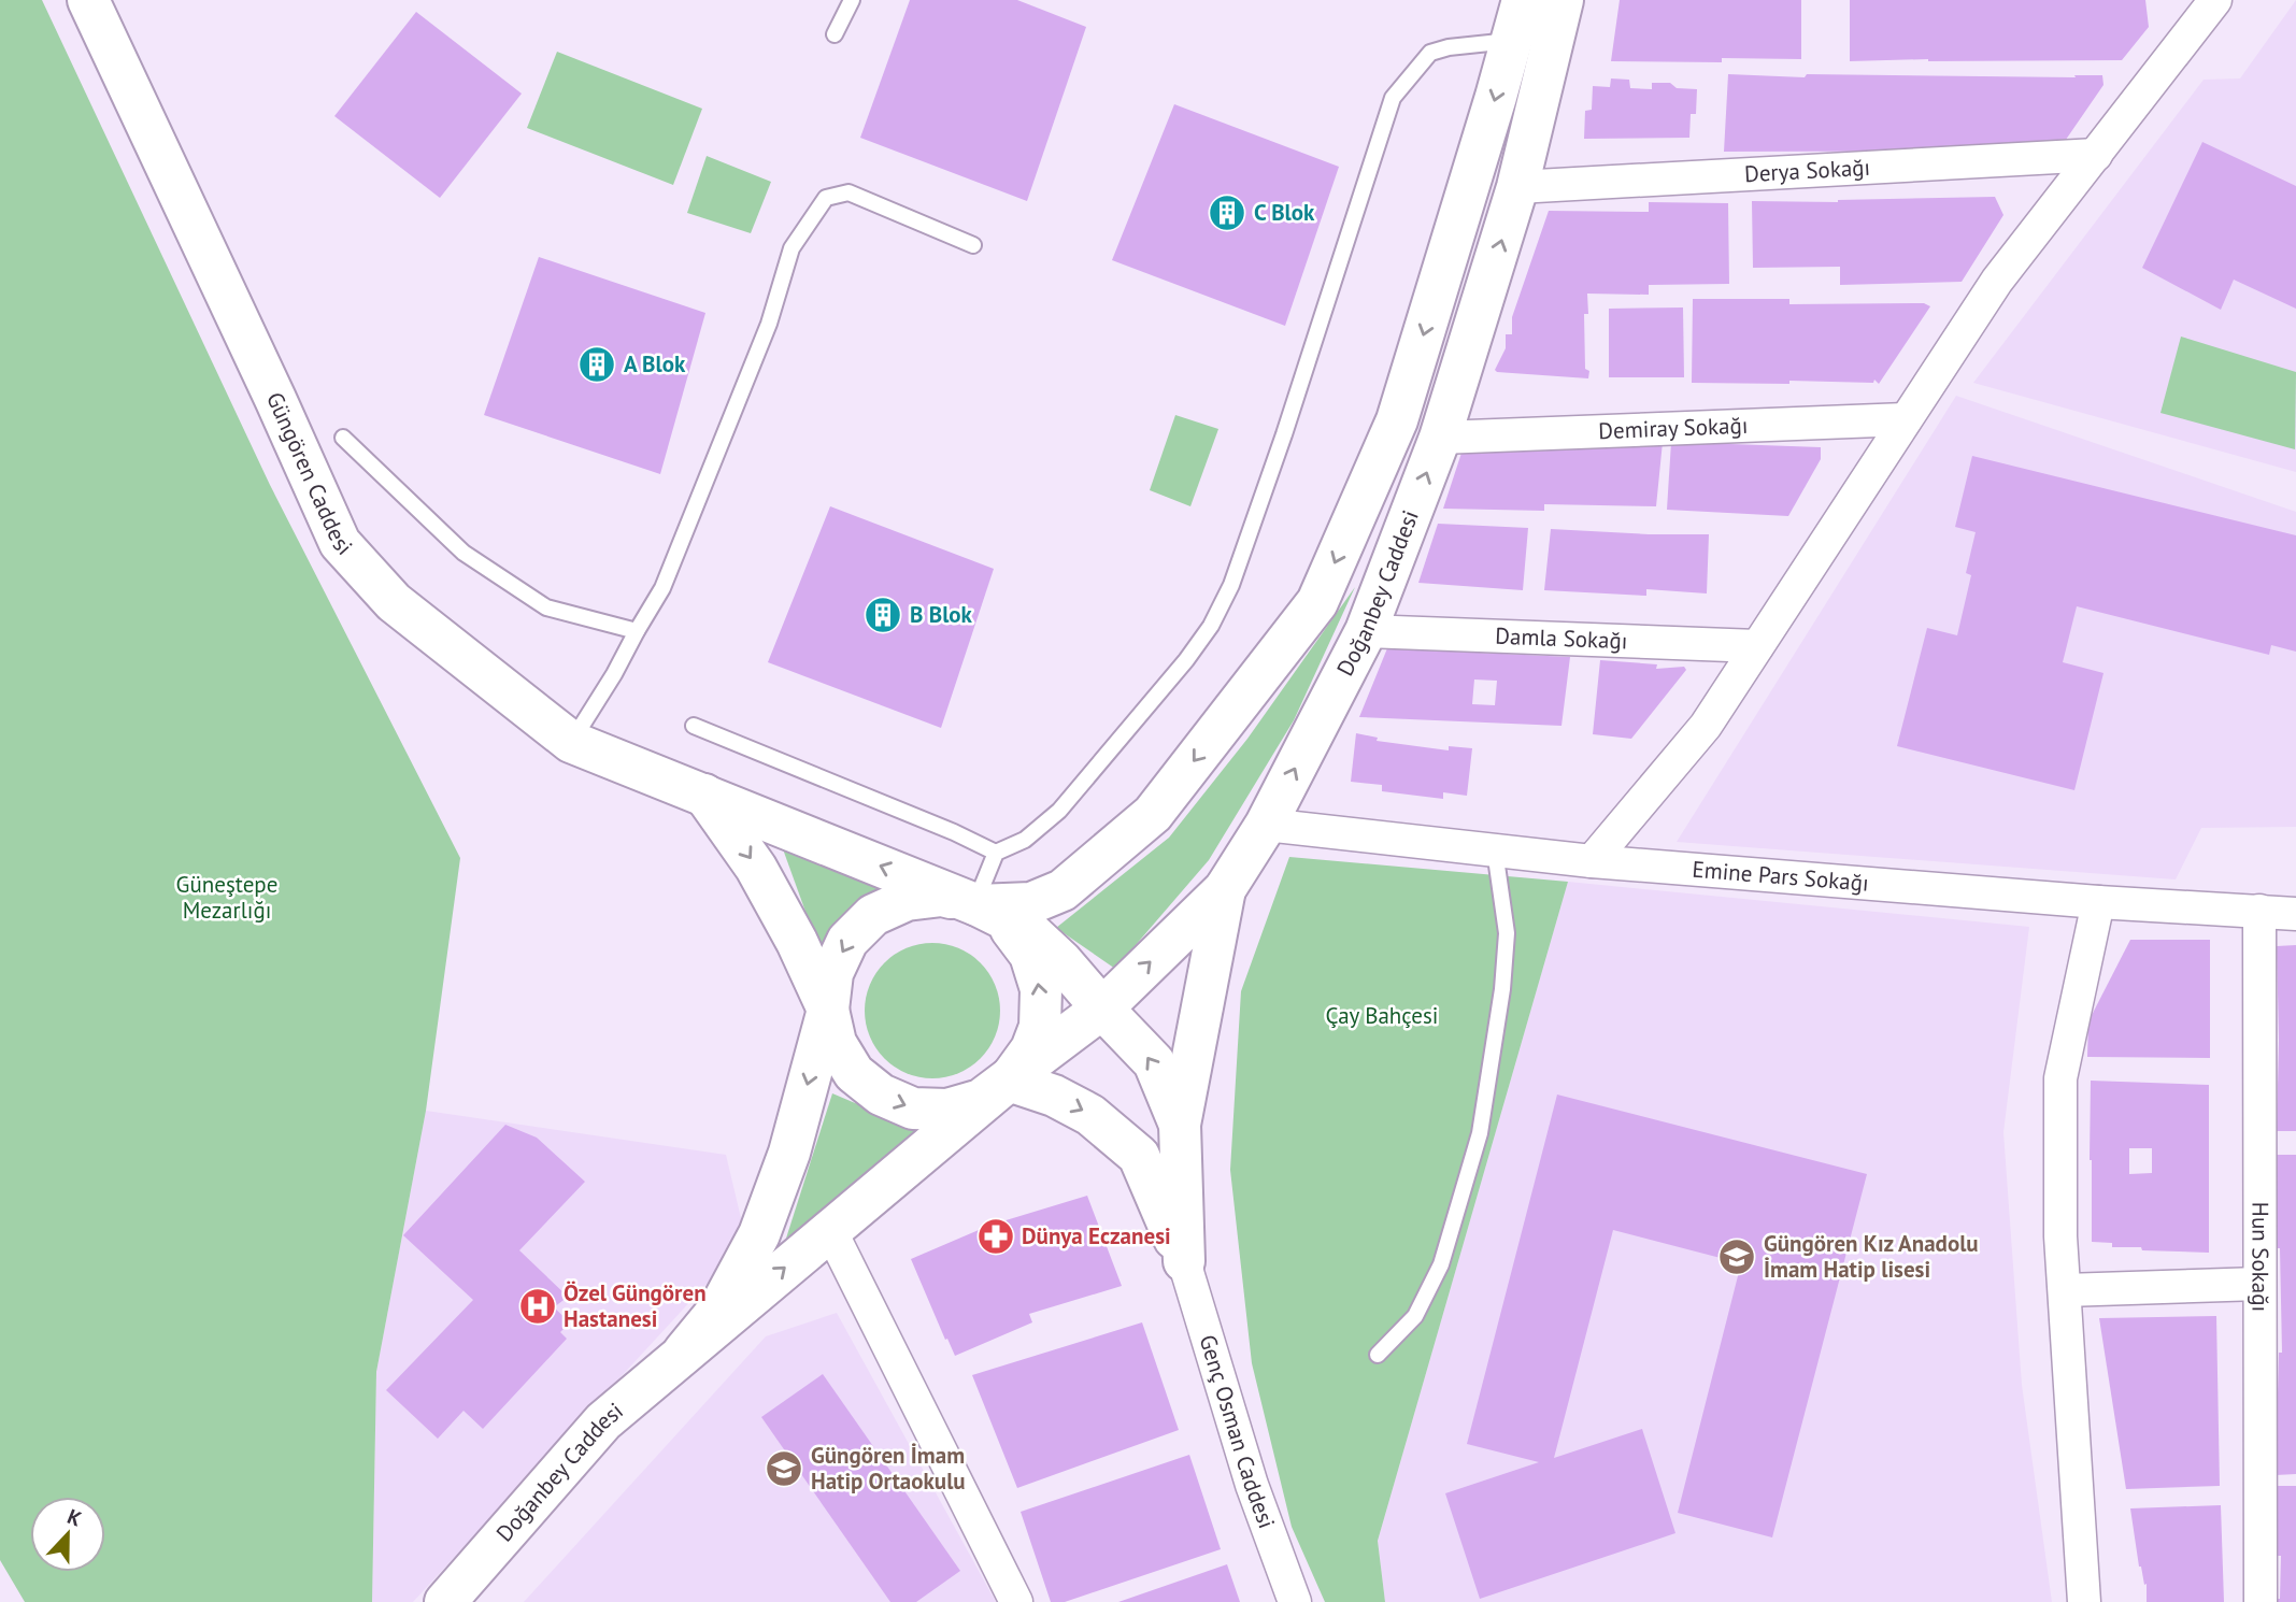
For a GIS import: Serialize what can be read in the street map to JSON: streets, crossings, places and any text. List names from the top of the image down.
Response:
{
  "streets": {
    "street": [
      "Derya Sokağı",
      "Demiray Sokağı",
      "Güngören Caddesi",
      "Doğanbey Caddesi",
      "Damla Sokağı",
      "Emine Pars Sokağı",
      "Hun Sokağı",
      "Genç Osman Caddesi"
    ]
  },
  "crossings": [
    ["Derya Sokağı", "Doğanbey Caddesi"],
    ["Demiray Sokağı", "Doğanbey Caddesi"],
    ["Güngören Caddesi", "Doğanbey Caddesi"],
    ["Doğanbey Caddesi", "Damla Sokağı"],
    ["Doğanbey Caddesi", "Emine Pars Sokağı"],
    ["Emine Pars Sokağı", "Hun Sokağı"]
  ],
  "parks": ["Güneştepe Mezarlığı", "Çay Bahçesi"],
  "places": {
    "building": ["C Blok", "A Blok", "B Blok"],
    "pharmacy": ["Dünya Eczanesi"],
    "school or university": ["Güngören Kız Anadolu İmam Hatip lisesi", "Güngören İmam Hatip Ortaokulu"],
    "hospital": ["Özel Güngören Hastanesi"]
  },
  "north": "top"
}
